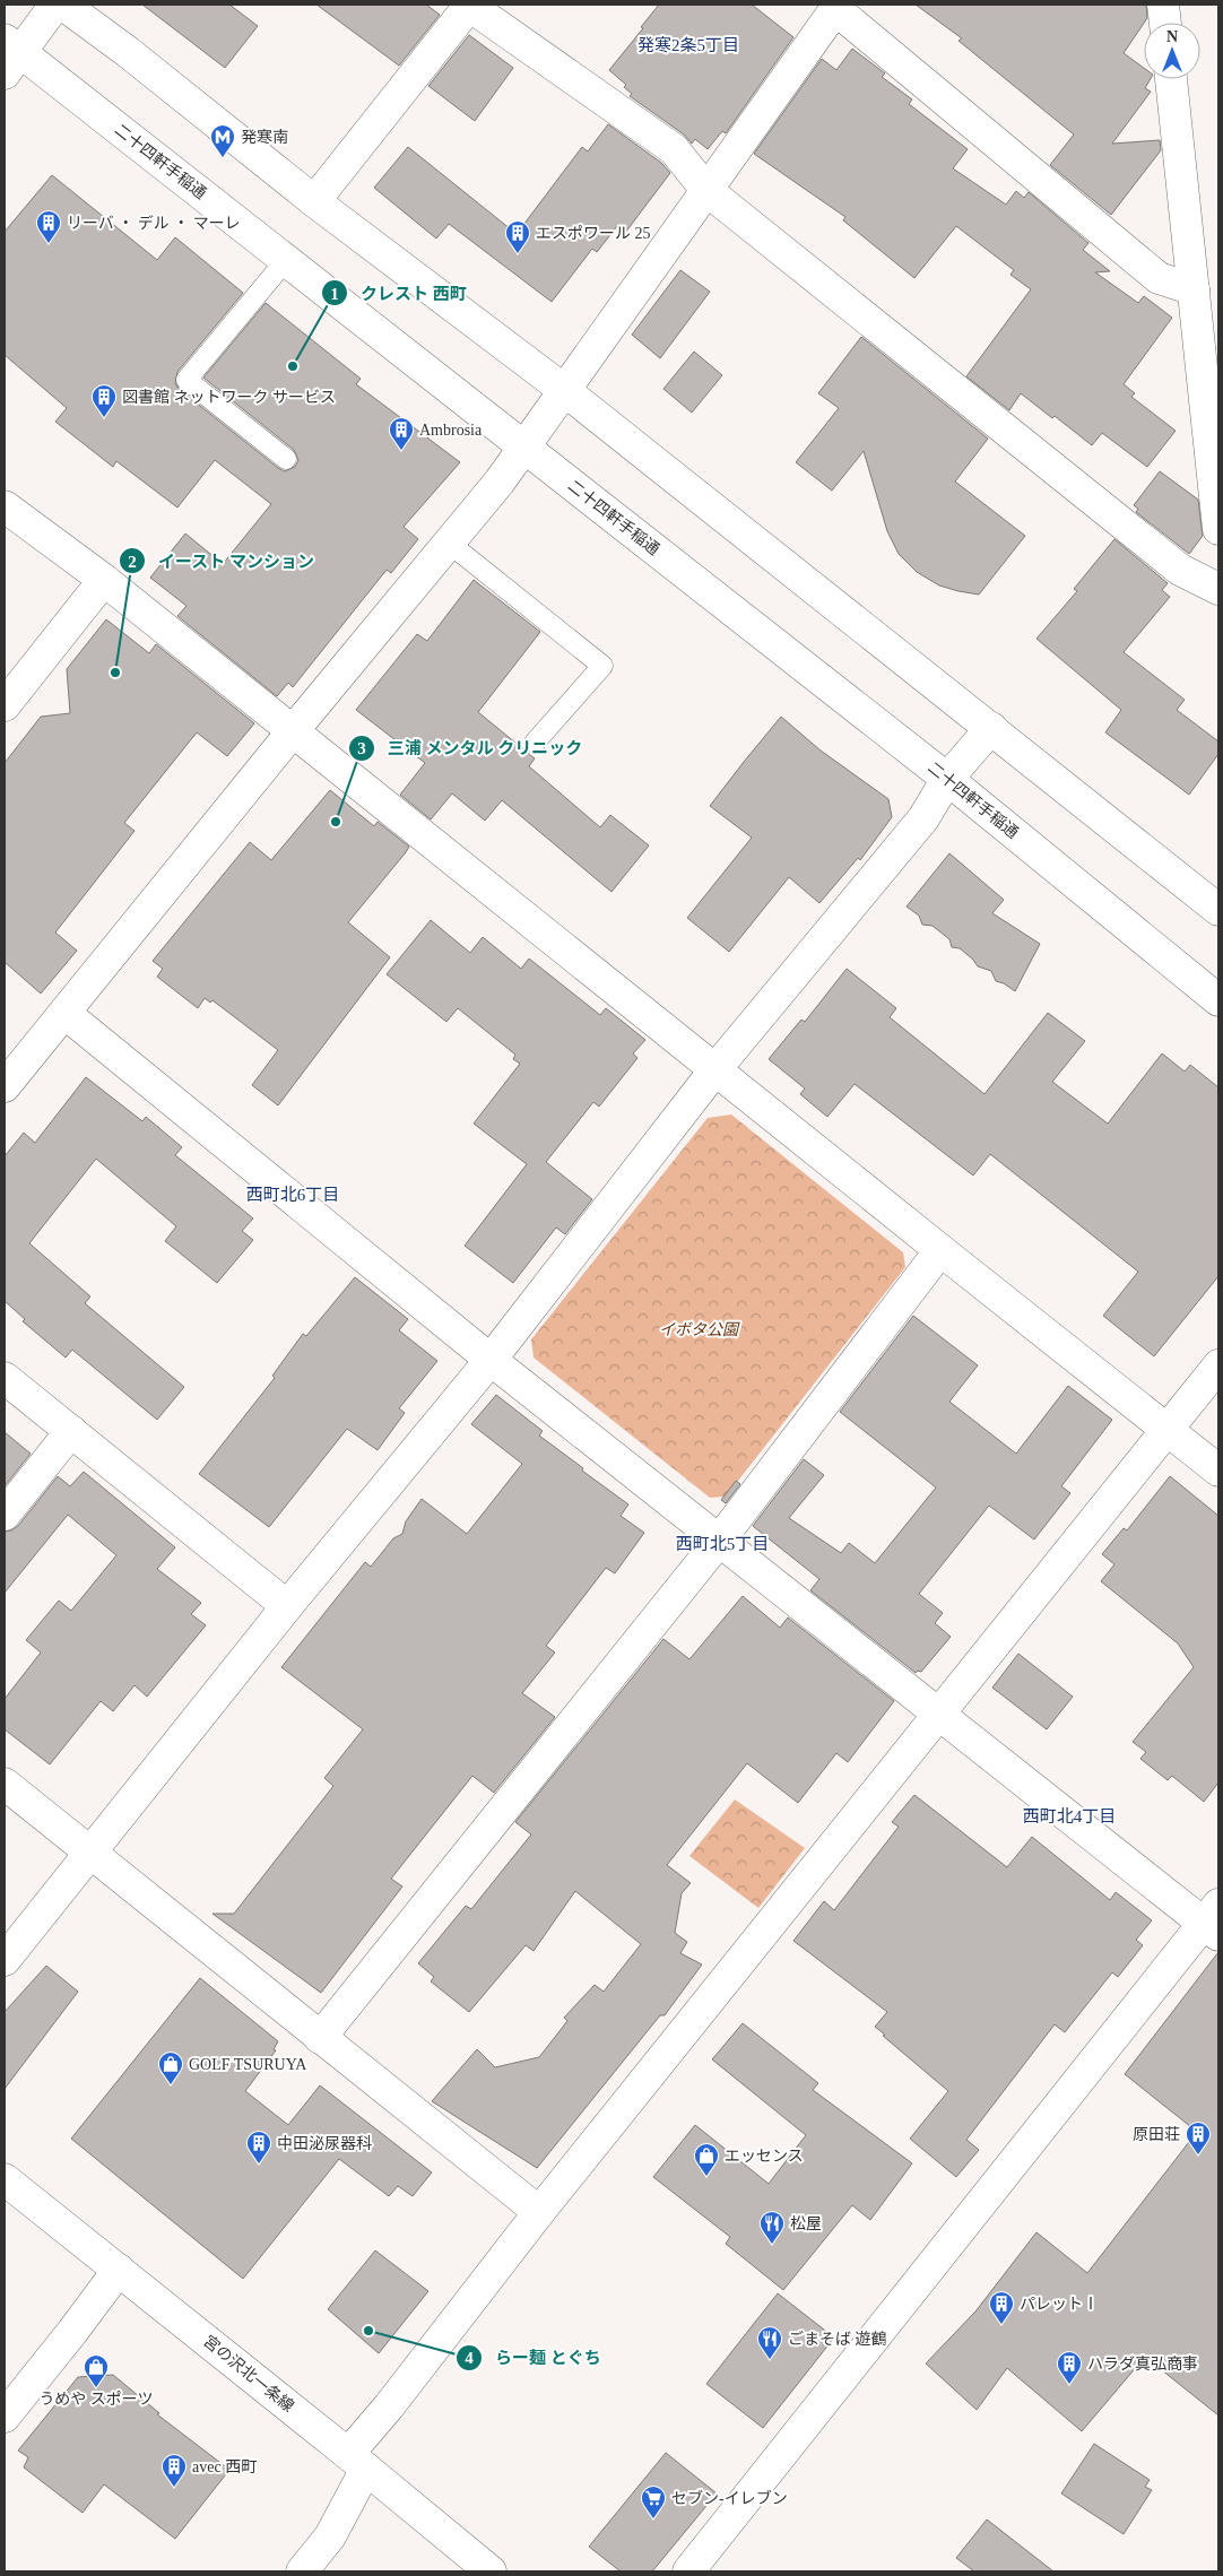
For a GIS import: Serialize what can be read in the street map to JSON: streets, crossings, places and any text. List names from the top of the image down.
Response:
{
  "streets": {
    "street": ["二十四軒手稲通", "宮の沢北一条線"]
  },
  "districts": [
    "発寒2条5丁目",
    "西町北6丁目",
    "西町北5丁目",
    "西町北4丁目"
  ],
  "parks": ["イボタ公園"],
  "places": {
    "metro station": ["発寒南"],
    "building": [
      "リーバ ・ デル ・ マーレ",
      "エスポワール 25",
      "図書館 ネットワーク サービス",
      "Ambrosia",
      "原田荘",
      "中田泌尿器科",
      "パレットⅠ",
      "ハラダ真弘商事",
      "avec 西町"
    ],
    "other": [
      "クレスト 西町",
      "イースト マンション",
      "三浦 メンタル クリニック",
      "らー麺 とぐち"
    ],
    "shop": ["GOLF TSURUYA", "エッセンス", "うめや スポーツ"],
    "restaurant": ["松屋", "ごまそば 遊鶴"],
    "supermarket": ["セブン-イレブン"]
  },
  "north": "top"
}
